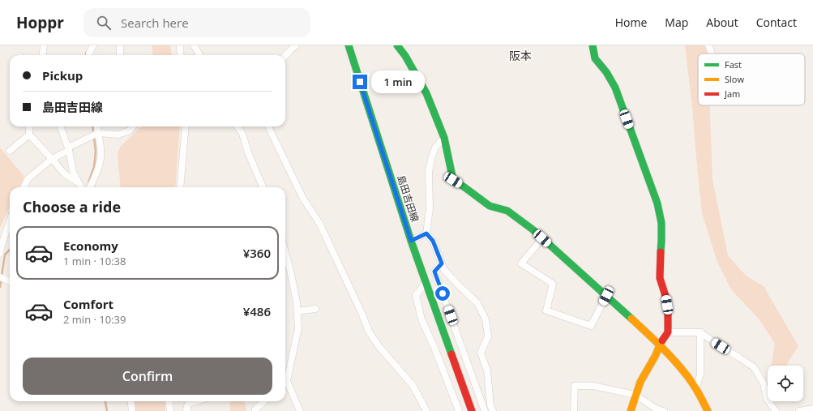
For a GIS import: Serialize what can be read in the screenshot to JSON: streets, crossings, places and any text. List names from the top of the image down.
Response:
{
  "streets": {
    "street": ["島田吉田線"]
  },
  "districts": ["阪本"],
  "legend": ["Fast", "Slow", "Jam"],
  "page": {
    "header": "Hoppr",
    "search": "Search here",
    "nav": [
      "Home",
      "Map",
      "About",
      "Contact"
    ],
    "banner": ["Pickup", "島田吉田線"],
    "bubble": "1 min",
    "heading": "Choose a ride",
    "list": [
      {
        "name": "Economy",
        "note": "1 min · 10:38",
        "value": "¥360"
      },
      {
        "name": "Comfort",
        "note": "2 min · 10:39",
        "value": "¥486"
      }
    ],
    "buttons": "Confirm"
  }
}
